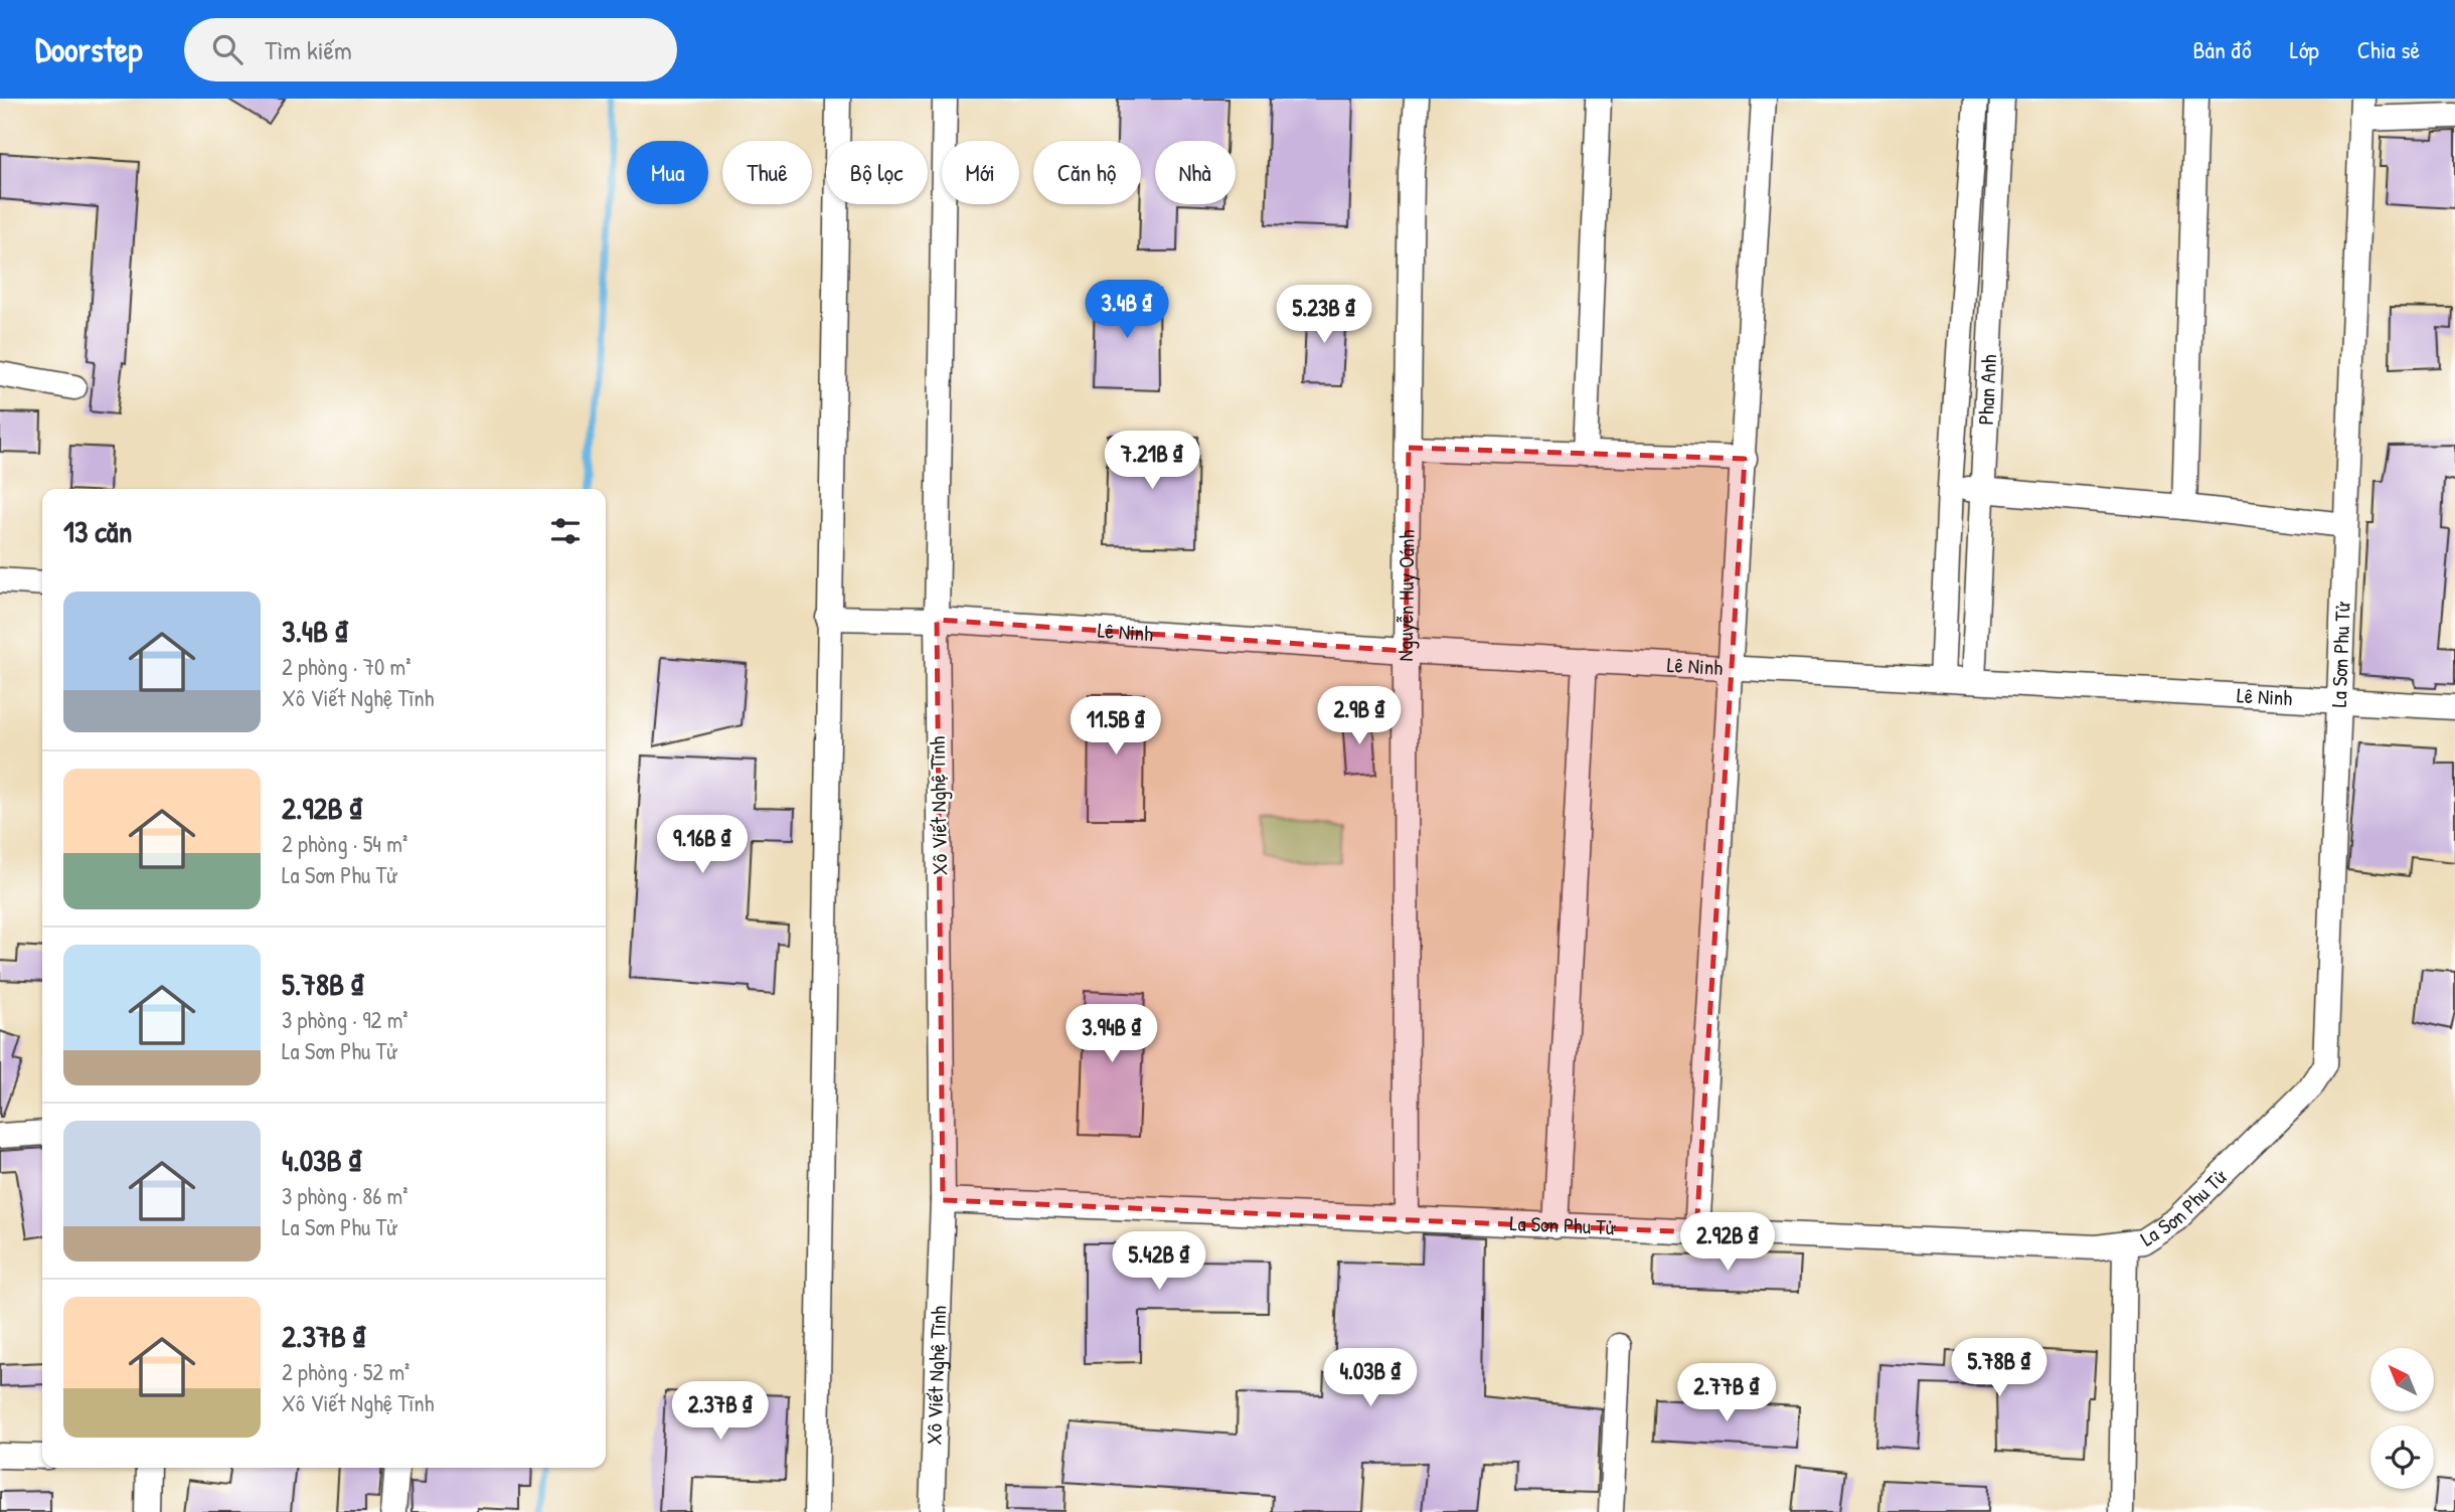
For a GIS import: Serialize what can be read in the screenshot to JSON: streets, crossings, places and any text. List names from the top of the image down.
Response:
{
  "streets": {
    "street": [
      "Phan Anh",
      "Nguyễn Huy Oánh",
      "Lê Ninh",
      "La Sơn Phu Tử",
      "Xô Viết Nghệ Tĩnh"
    ]
  },
  "crossings": [
    ["Phan Anh", "Lê Ninh"],
    ["Nguyễn Huy Oánh", "Lê Ninh"],
    ["Nguyễn Huy Oánh", "La Sơn Phu Tử"],
    ["Lê Ninh", "La Sơn Phu Tử"],
    ["Lê Ninh", "Xô Viết Nghệ Tĩnh"],
    ["La Sơn Phu Tử", "Xô Viết Nghệ Tĩnh"]
  ],
  "north": "top left",
  "page": {
    "header": "Doorstep",
    "search": "Tìm kiếm",
    "nav": ["Bản đồ", "Lớp", "Chia sẻ"],
    "chip": [
      "Mua",
      "Thuê",
      "Bộ lọc",
      "Mới",
      "Căn hộ",
      "Nhà"
    ],
    "price": [
      "3.4B ₫",
      "5.23B ₫",
      "7.21B ₫",
      "2.9B ₫",
      "11.5B ₫",
      "9.16B ₫",
      "3.94B ₫",
      "2.92B ₫",
      "5.42B ₫",
      "5.78B ₫",
      "4.03B ₫",
      "2.77B ₫",
      "2.37B ₫"
    ],
    "heading": "13 căn",
    "list": [
      {
        "name": "3.4B ₫",
        "note": "2 phòng · 70 m² · Xô Viết Nghệ Tĩnh"
      },
      {
        "name": "2.92B ₫",
        "note": "2 phòng · 54 m² · La Sơn Phu Tử"
      },
      {
        "name": "5.78B ₫",
        "note": "3 phòng · 92 m² · La Sơn Phu Tử"
      },
      {
        "name": "4.03B ₫",
        "note": "3 phòng · 86 m² · La Sơn Phu Tử"
      },
      {
        "name": "2.37B ₫",
        "note": "2 phòng · 52 m² · Xô Viết Nghệ Tĩnh"
      }
    ]
  }
}
